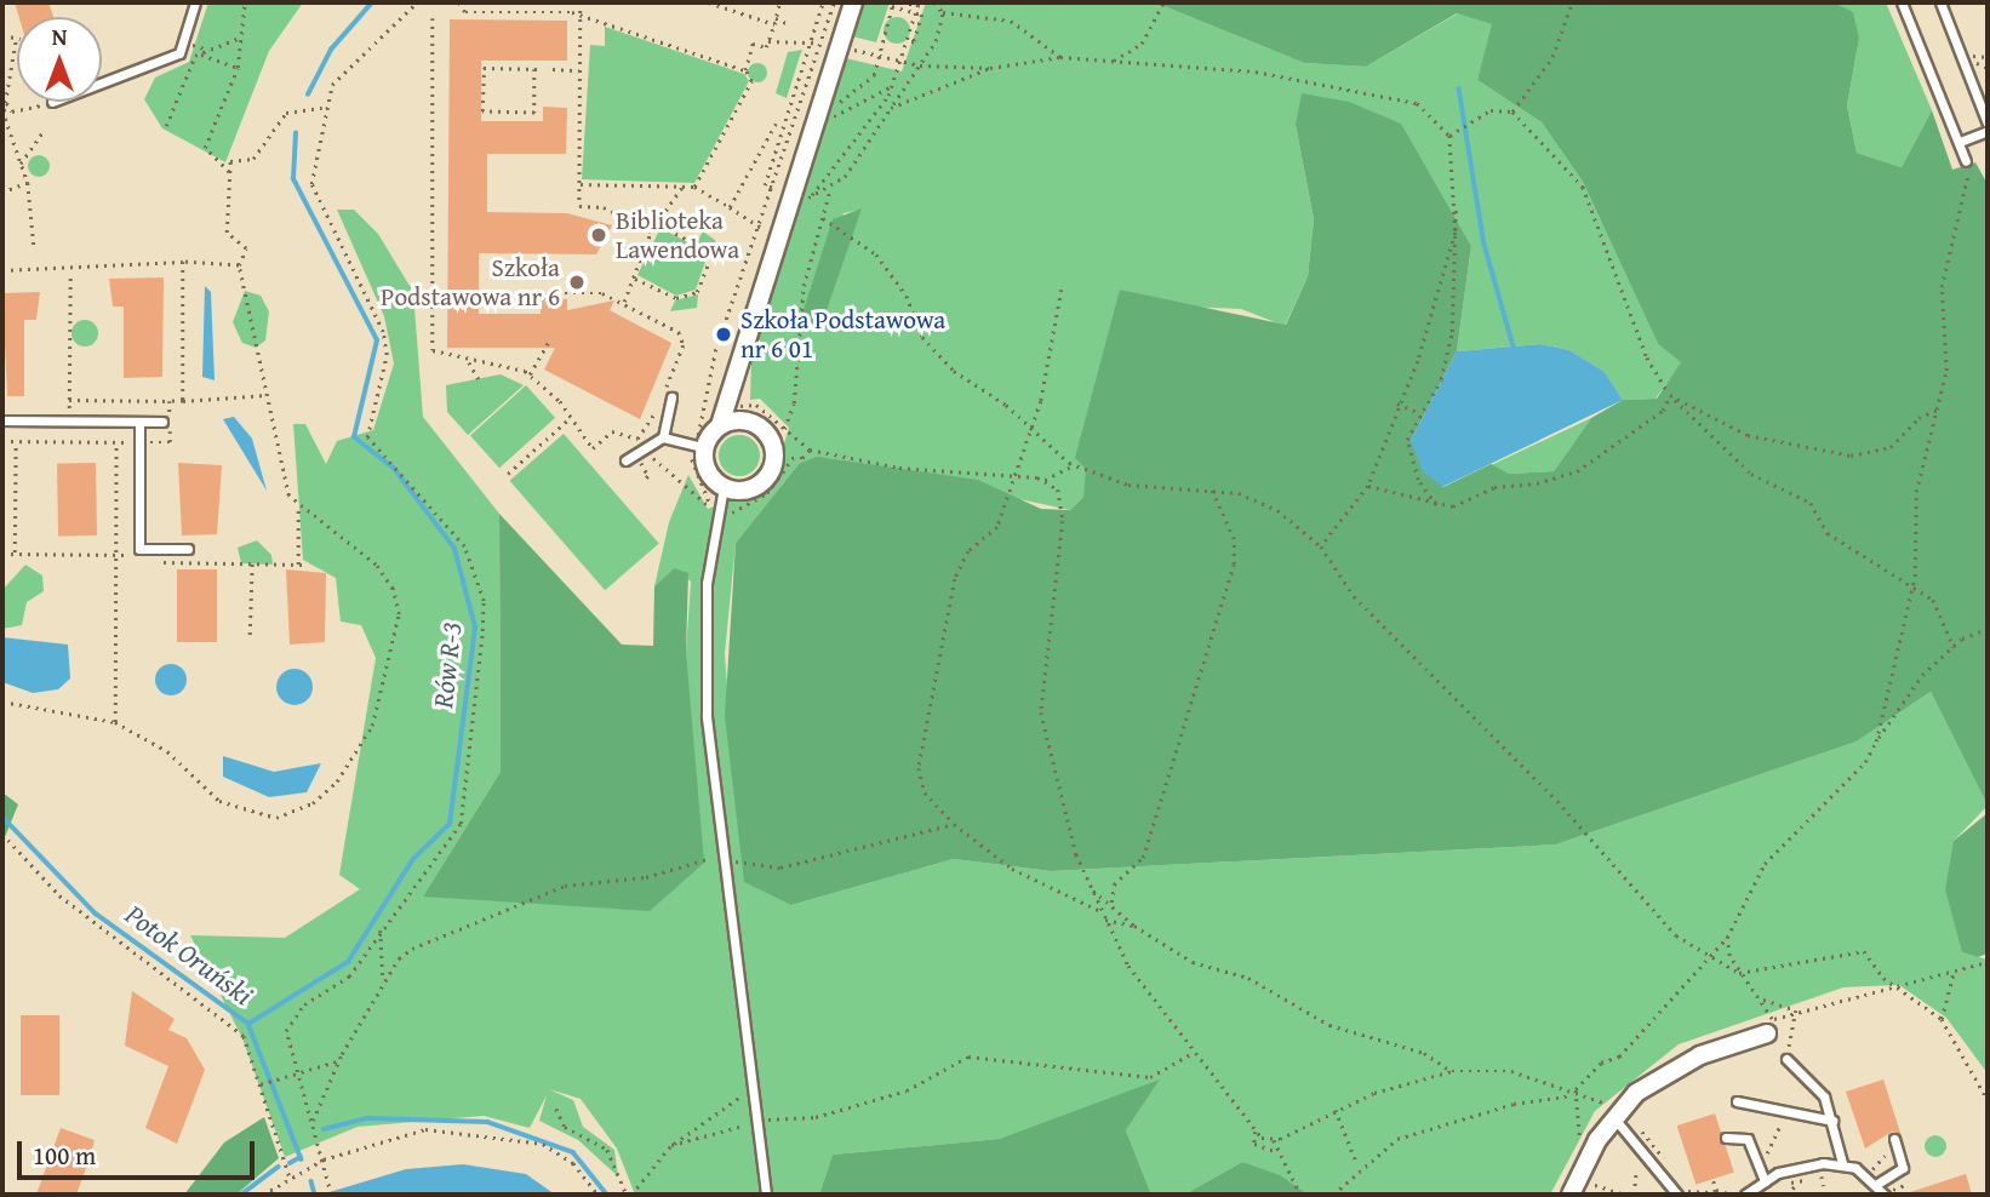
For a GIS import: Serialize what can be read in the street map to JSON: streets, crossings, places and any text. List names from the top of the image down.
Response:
{
  "water": ["Rów R-3", "Potok Oruński"],
  "places": ["Biblioteka Lawendowa", "Szkoła Podstawowa nr 6", "Szkoła Podstawowa nr 6 01"],
  "scale_bar": "100 m",
  "north": "top"
}
